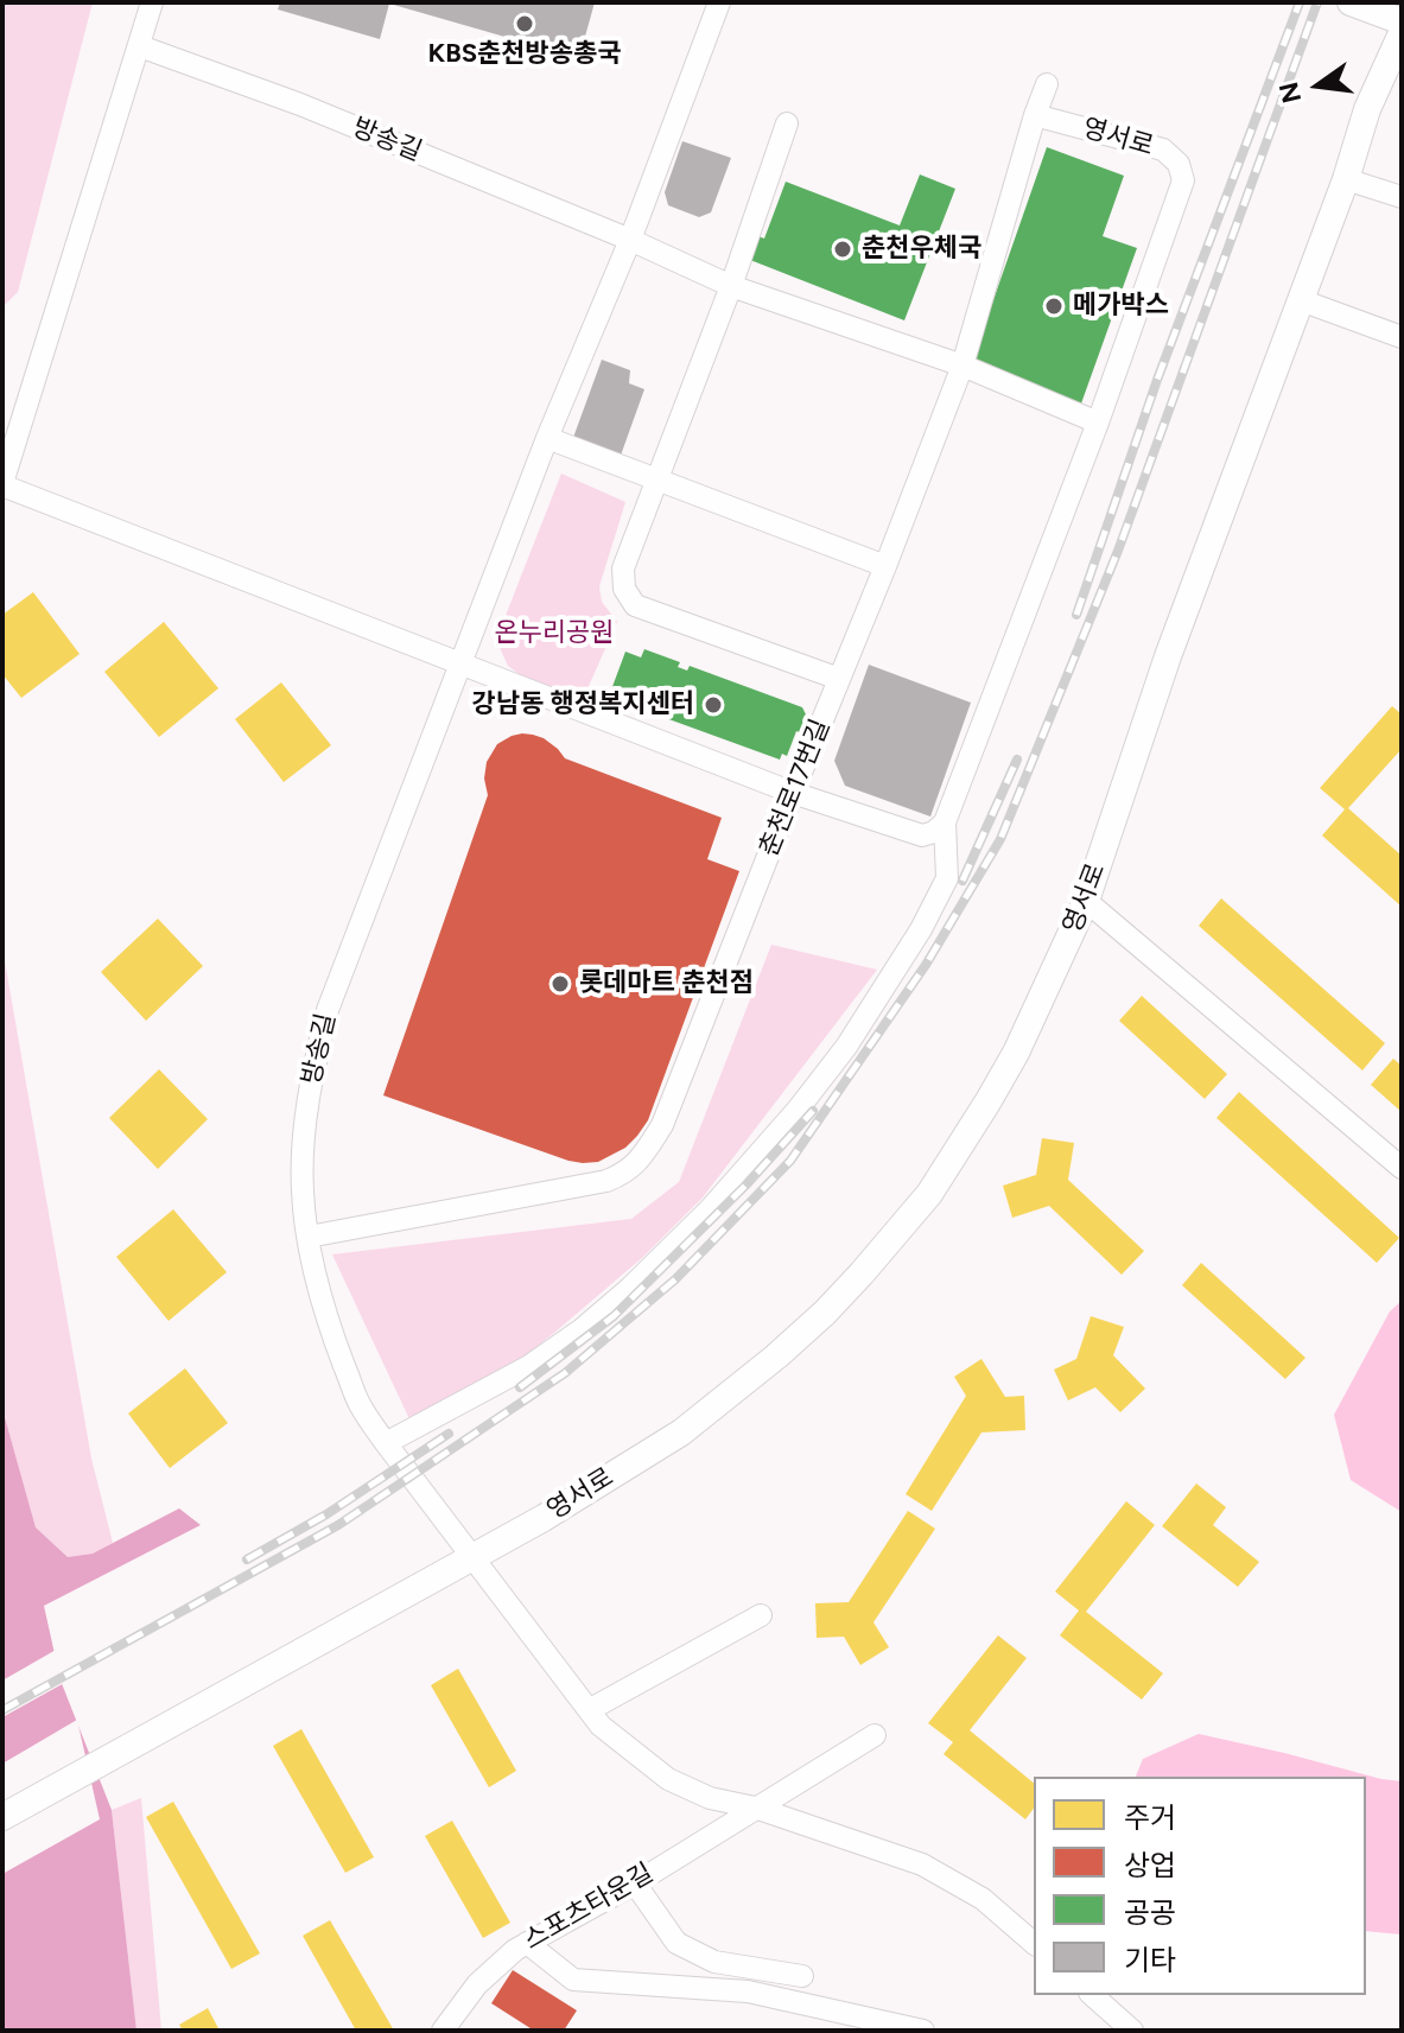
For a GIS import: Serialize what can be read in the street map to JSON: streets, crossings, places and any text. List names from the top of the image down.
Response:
{
  "streets": {
    "street": [
      "영서로",
      "방송길",
      "춘천로17번길",
      "스포츠타운길"
    ]
  },
  "crossings": [
    ["영서로", "방송길"],
    ["영서로", "춘천로17번길"],
    ["방송길", "춘천로17번길"]
  ],
  "parks": ["온누리공원"],
  "places": [
    "KBS춘천방송총국",
    "춘천우체국",
    "메가박스",
    "강남동 행정복지센터",
    "롯데마트 춘천점"
  ],
  "legend": [
    "주거",
    "상업",
    "공공",
    "기타"
  ],
  "north": "left"
}
